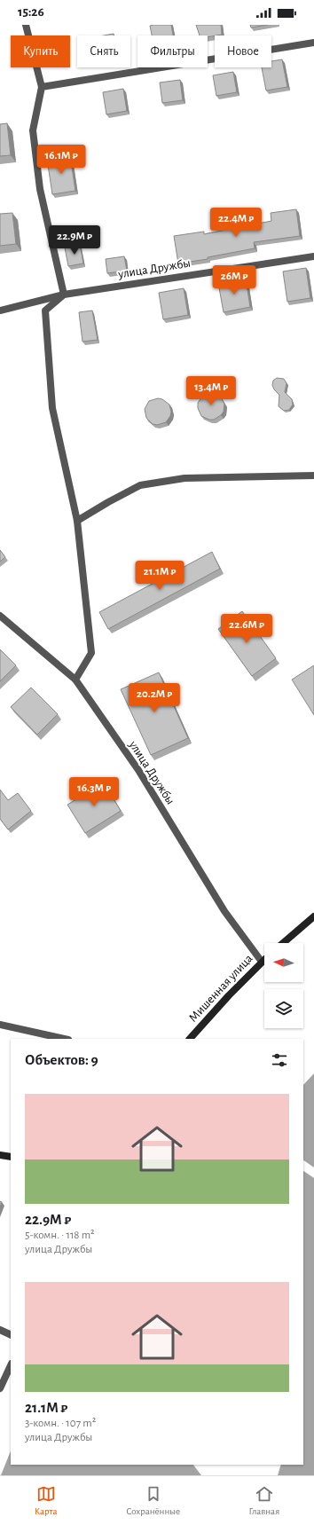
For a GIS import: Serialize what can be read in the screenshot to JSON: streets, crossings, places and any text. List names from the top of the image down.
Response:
{
  "streets": {
    "main road": ["Мишенная улица"],
    "street": ["улица Дружбы"]
  },
  "crossings": [
    ["улица Дружбы", "Мишенная улица"]
  ],
  "north": "left",
  "page": {
    "status": "15:26",
    "chip": [
      "Купить",
      "Снять",
      "Фильтры",
      "Новое"
    ],
    "price": [
      "16.1M ₽",
      "22.4M ₽",
      "22.9M ₽",
      "26M ₽",
      "13.4M ₽",
      "21.1M ₽",
      "22.6M ₽",
      "20.2M ₽",
      "16.3M ₽"
    ],
    "heading": "Объектов: 9",
    "list": [
      {
        "name": "22.9M ₽",
        "note": "5-комн. · 118 m² · улица Дружбы"
      },
      {
        "name": "21.1M ₽",
        "note": "3-комн. · 107 m² · улица Дружбы"
      }
    ],
    "tabs": ["Карта", "Сохранённые", "Главная"]
  }
}
